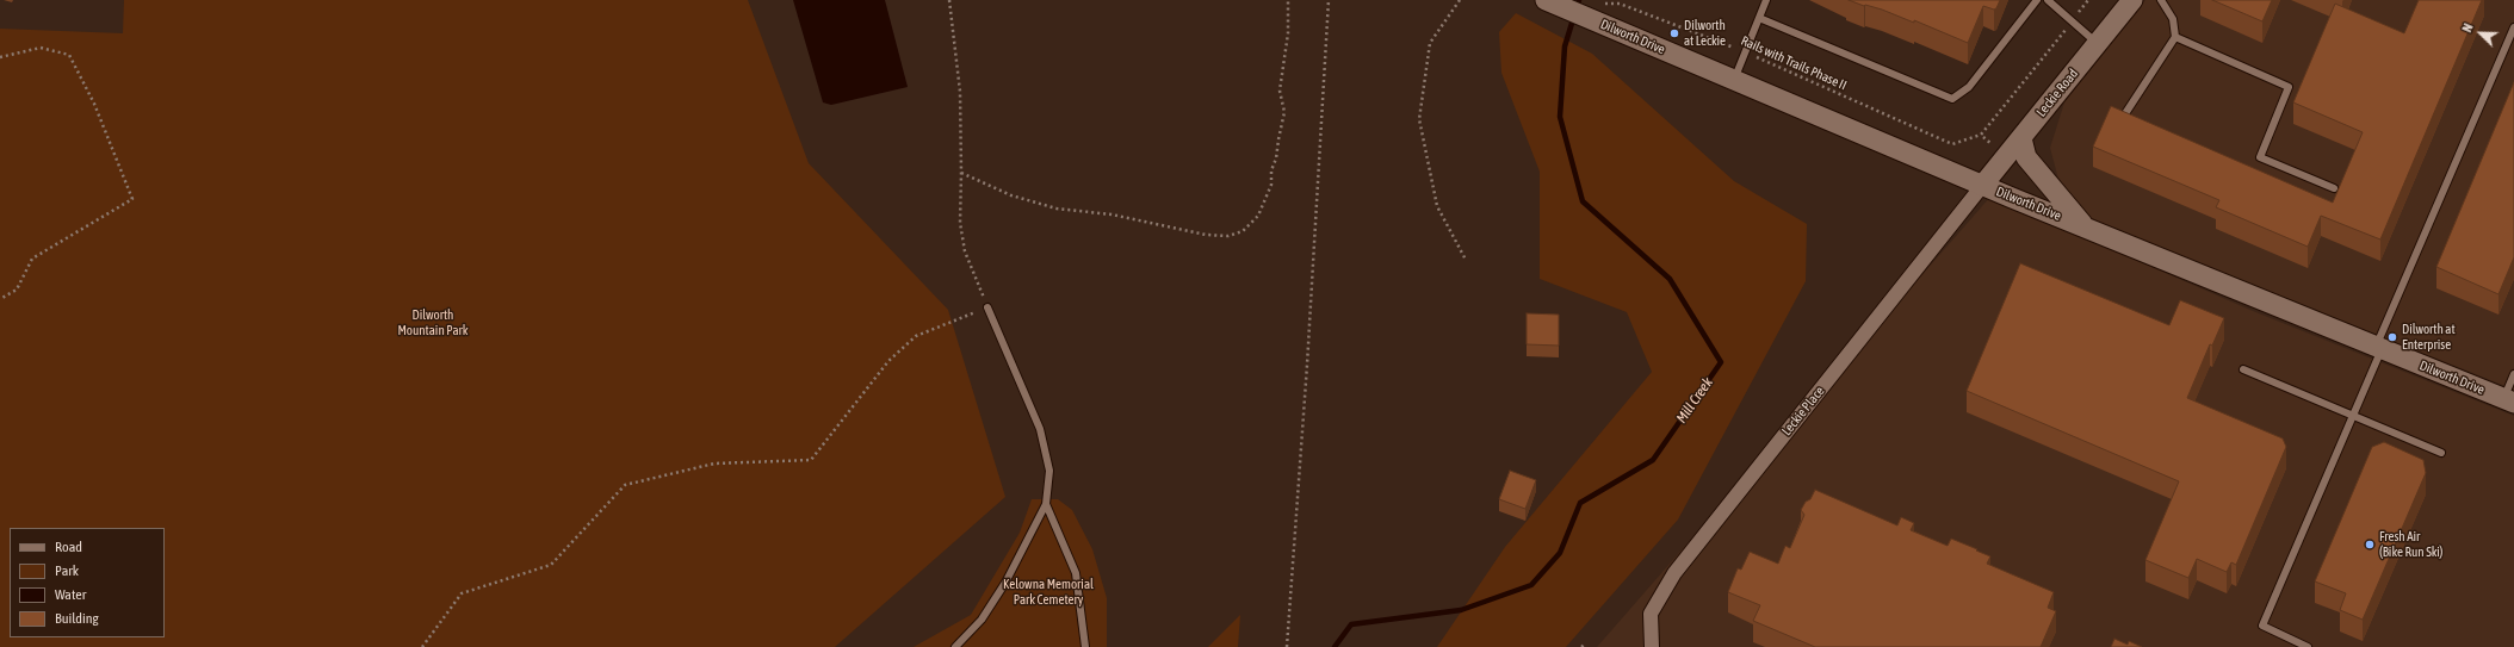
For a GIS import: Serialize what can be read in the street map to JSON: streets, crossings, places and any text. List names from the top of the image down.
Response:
{
  "streets": {
    "main road": ["Dilworth Drive", "Leckie Road"],
    "street": ["Leckie Place"],
    "path": ["Rails with Trails Phase II"]
  },
  "crossings": [
    ["Dilworth Drive", "Rails with Trails Phase II"],
    ["Dilworth Drive", "Leckie Road"],
    ["Dilworth Drive", "Leckie Place"],
    ["Leckie Road", "Leckie Place"]
  ],
  "water": ["Mill Creek"],
  "parks": ["Dilworth Mountain Park", "Kelowna Memorial Park Cemetery"],
  "places": ["Dilworth at Leckie", "Dilworth at Enterprise", "Fresh Air (Bike Run Ski)"],
  "legend": [
    "Road",
    "Park",
    "Water",
    "Building"
  ],
  "north": "top left"
}
